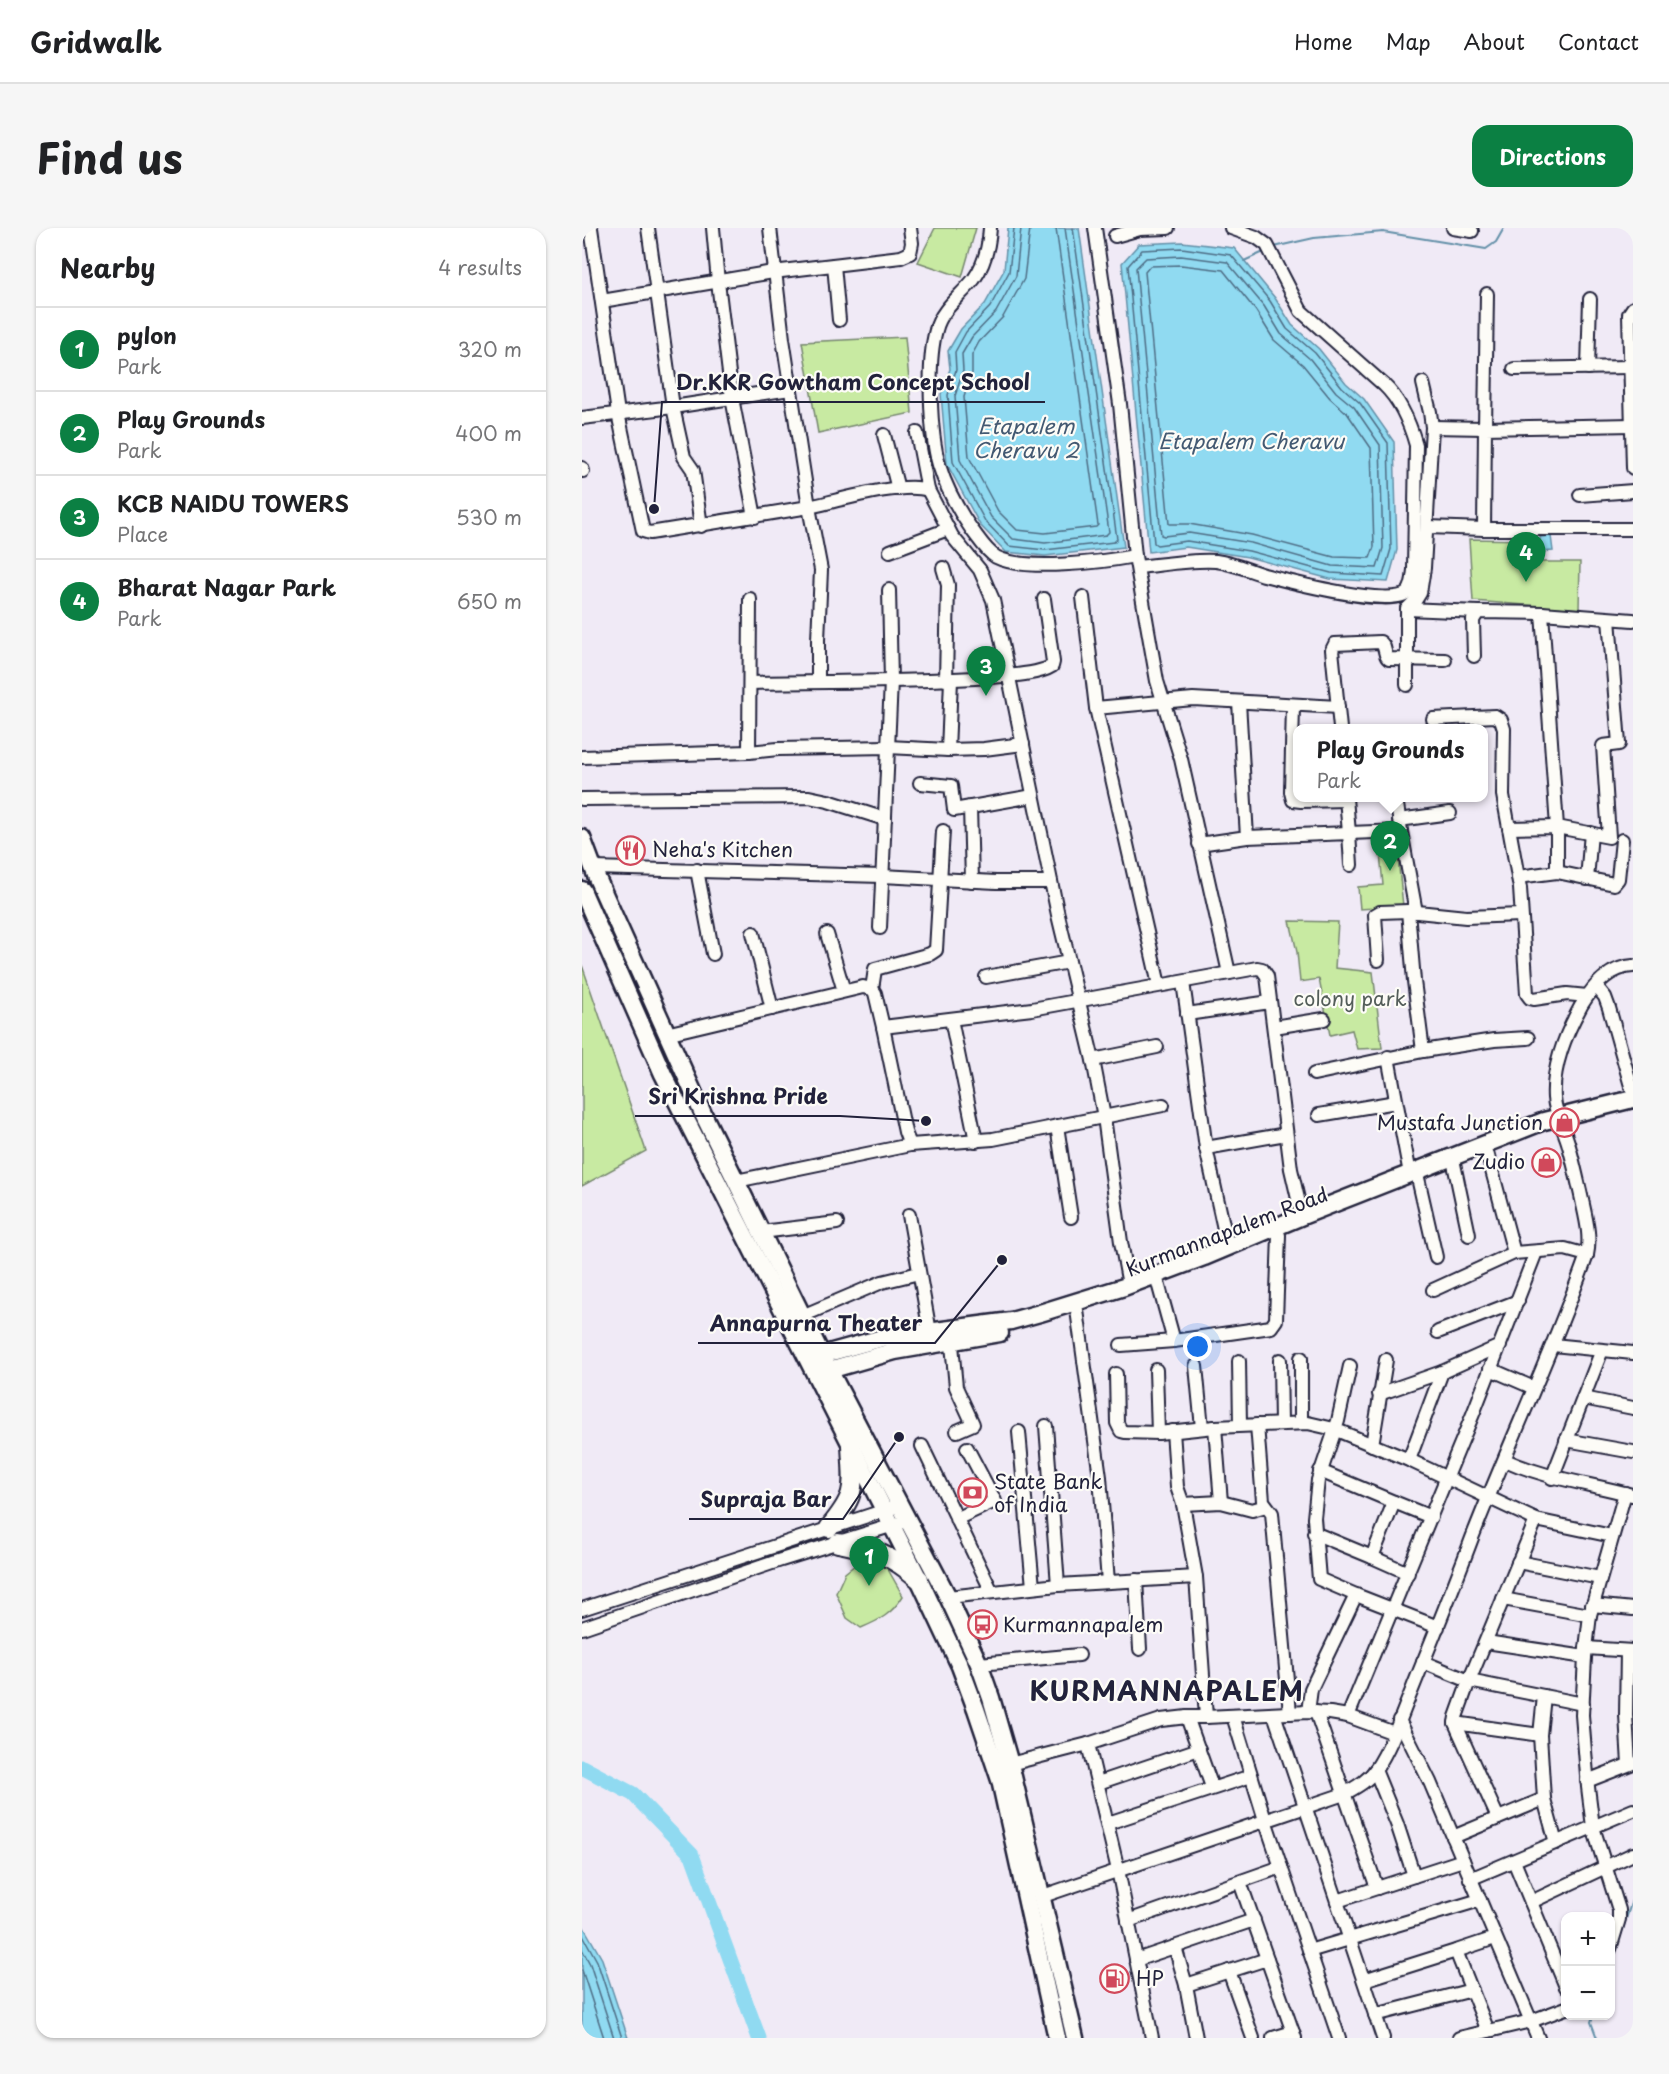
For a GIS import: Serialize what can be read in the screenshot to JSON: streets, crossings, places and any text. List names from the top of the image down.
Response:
{
  "streets": {
    "main road": ["Kurmannapalem Road"]
  },
  "districts": ["KURMANNAPALEM"],
  "water": ["Etapalem Cheravu 2", "Etapalem Cheravu"],
  "parks": ["colony park"],
  "places": {
    "other": [
      "Dr.KKR Gowtham Concept School",
      "Sri Krishna Pride",
      "Annapurna Theater",
      "Supraja Bar"
    ],
    "restaurant": ["Neha's Kitchen"],
    "shop": ["Mustafa Junction", "Zudio"],
    "bank": ["State Bank of India"],
    "bus stop": ["Kurmannapalem"],
    "fuel station": ["HP"]
  },
  "page": {
    "header": "Gridwalk",
    "nav": [
      "Home",
      "Map",
      "About",
      "Contact"
    ],
    "title": "Find us",
    "buttons": "Directions",
    "heading": ["Nearby", "4 results"],
    "list": [
      {
        "mark": "1",
        "name": "pylon",
        "note": "Park",
        "value": "320 m"
      },
      {
        "mark": "2",
        "name": "Play Grounds",
        "note": "Park",
        "value": "400 m"
      },
      {
        "mark": "3",
        "name": "KCB NAIDU TOWERS",
        "note": "Place",
        "value": "530 m"
      },
      {
        "mark": "4",
        "name": "Bharat Nagar Park",
        "note": "Park",
        "value": "650 m"
      }
    ],
    "pins": [
      "4",
      "3",
      "2",
      "1"
    ],
    "popup": ["Play Grounds", "Park"],
    "map_buttons": ["+", "−"]
  }
}
